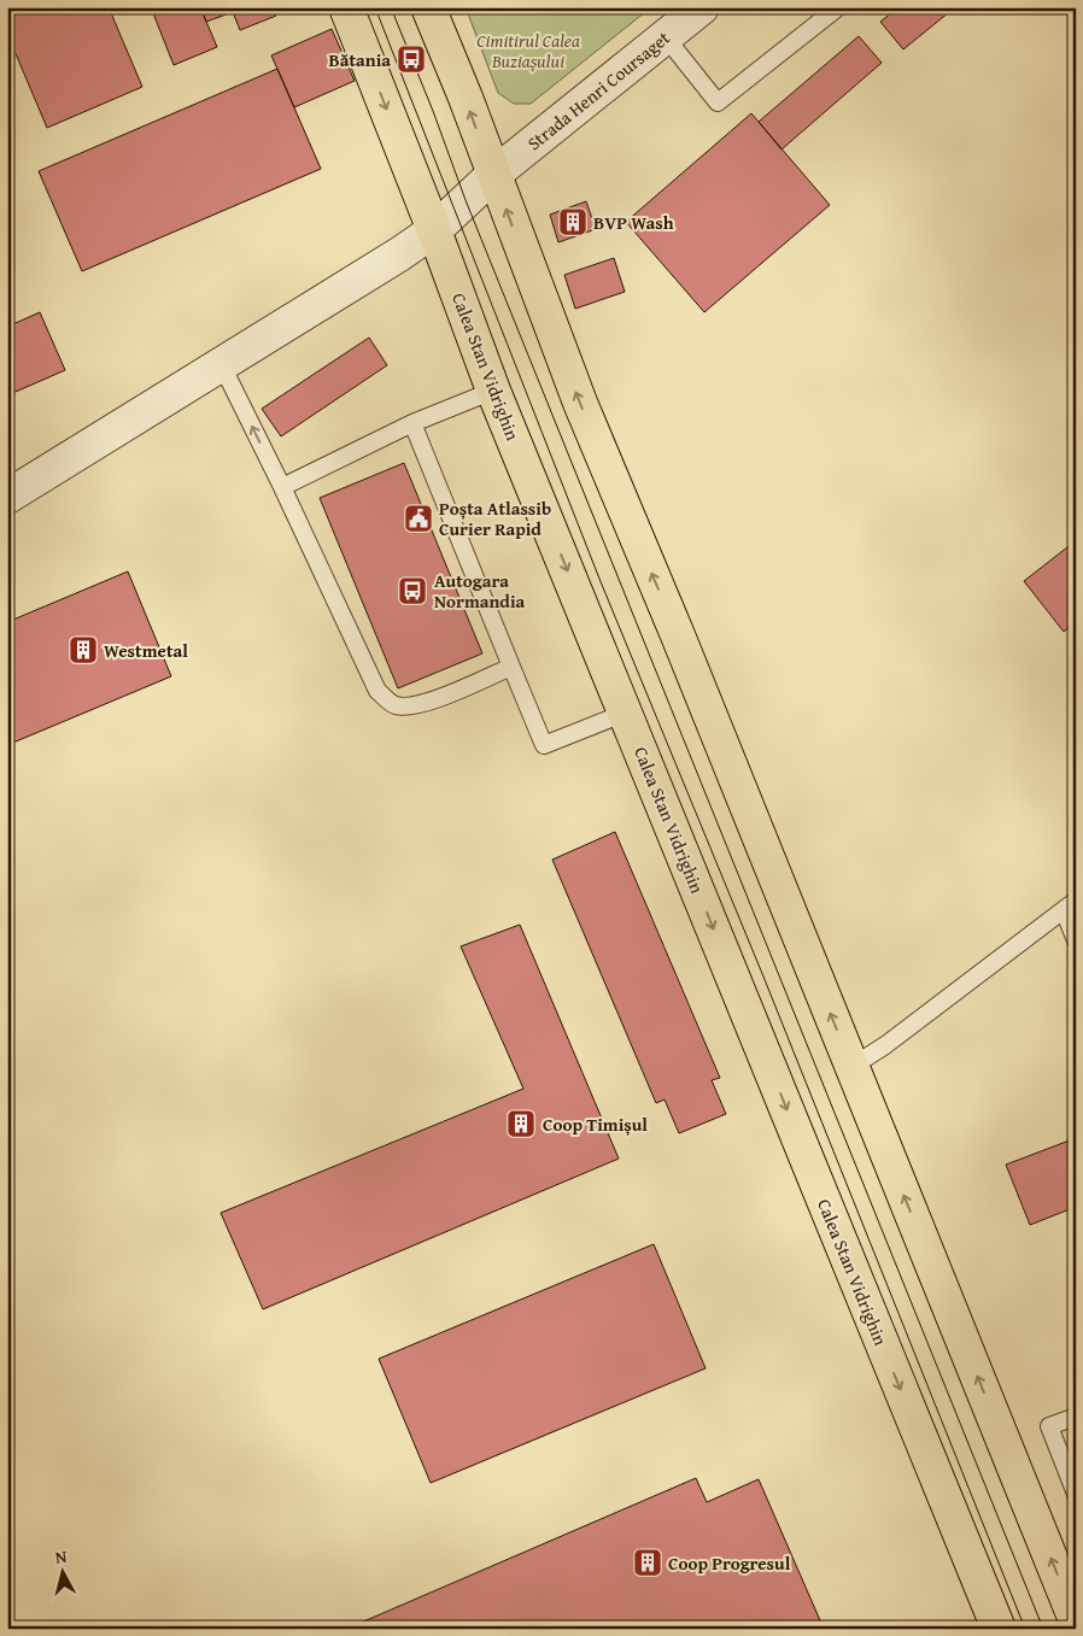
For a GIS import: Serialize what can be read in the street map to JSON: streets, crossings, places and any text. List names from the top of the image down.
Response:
{
  "streets": {
    "main road": ["Calea Stan Vidrighin"],
    "street": ["Strada Henri Coursaget"]
  },
  "crossings": [
    ["Strada Henri Coursaget", "Calea Stan Vidrighin"]
  ],
  "parks": ["Cimitirul Calea Buziașului"],
  "places": {
    "bus stop": ["Bătania", "Autogara Normandia"],
    "building": [
      "BVP Wash",
      "Westmetal",
      "Coop Timișul",
      "Coop Progresul"
    ],
    "public building": ["Poșta Atlassib Curier Rapid"]
  },
  "north": "top"
}
